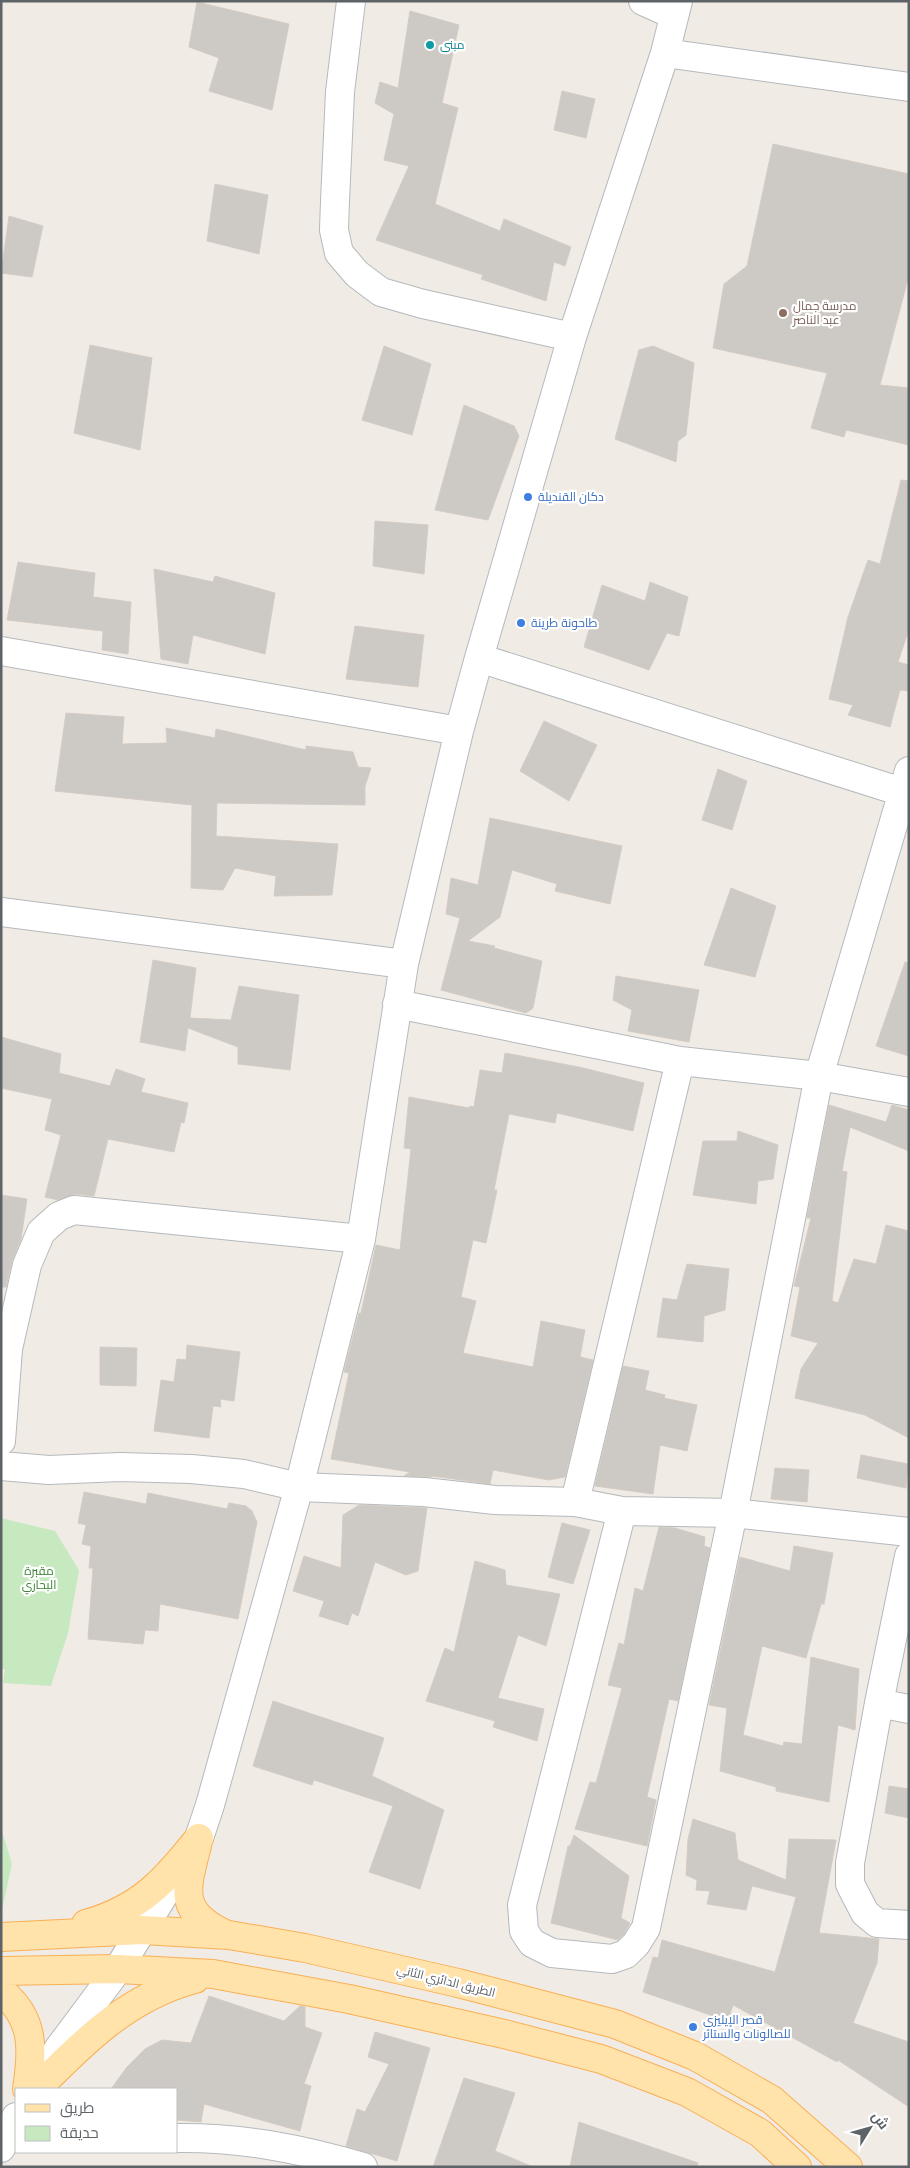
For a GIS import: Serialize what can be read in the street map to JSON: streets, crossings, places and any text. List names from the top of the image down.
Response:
{
  "streets": {
    "main road": ["الطريق الدائري الثاني"]
  },
  "parks": ["مقبرة البحاري"],
  "places": [
    "مبنى",
    "مدرسة جمال عبد الناصر",
    "دكان القنديلة",
    "طاحونة طرينة",
    "قصر الإيليزي للصالونات والستائر"
  ],
  "legend": ["طريق", "حديقة"],
  "north": "top right"
}
